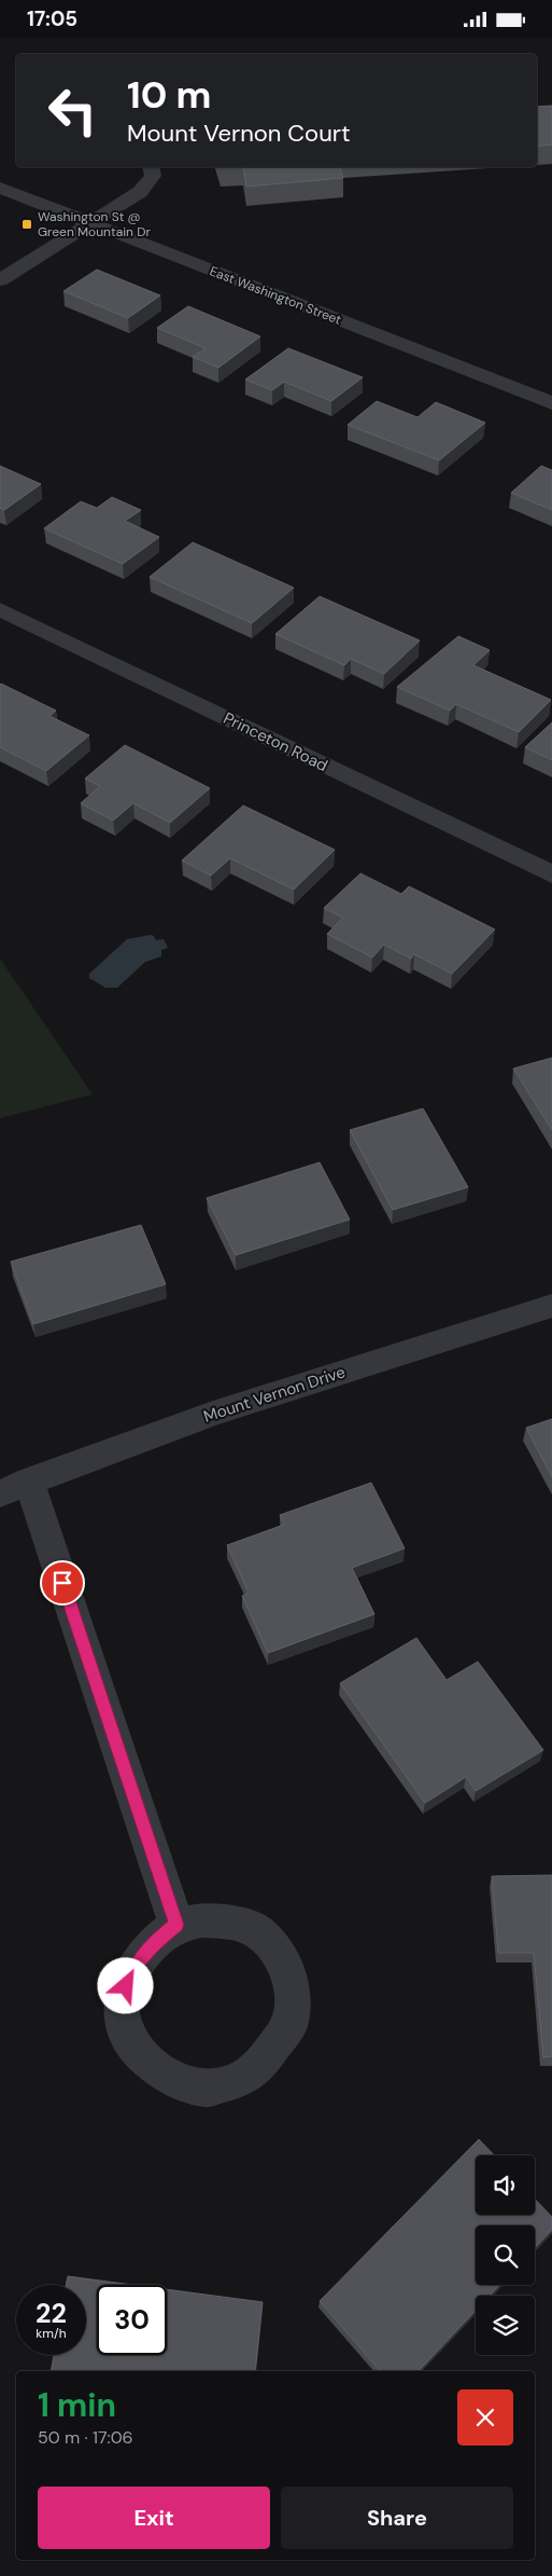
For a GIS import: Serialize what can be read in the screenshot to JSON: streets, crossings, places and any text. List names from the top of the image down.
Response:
{
  "streets": {
    "street": ["East Washington Street", "Princeton Road", "Mount Vernon Drive"]
  },
  "places": {
    "transit": ["Washington St @ Green Mountain Dr"]
  },
  "page": {
    "status": "17:05",
    "turn": ["10 m", "Mount Vernon Court"],
    "speed": "22 km/h",
    "limit": "30",
    "heading": ["1 min", "50 m · 17:06"],
    "buttons": ["Exit", "Share"]
  }
}
